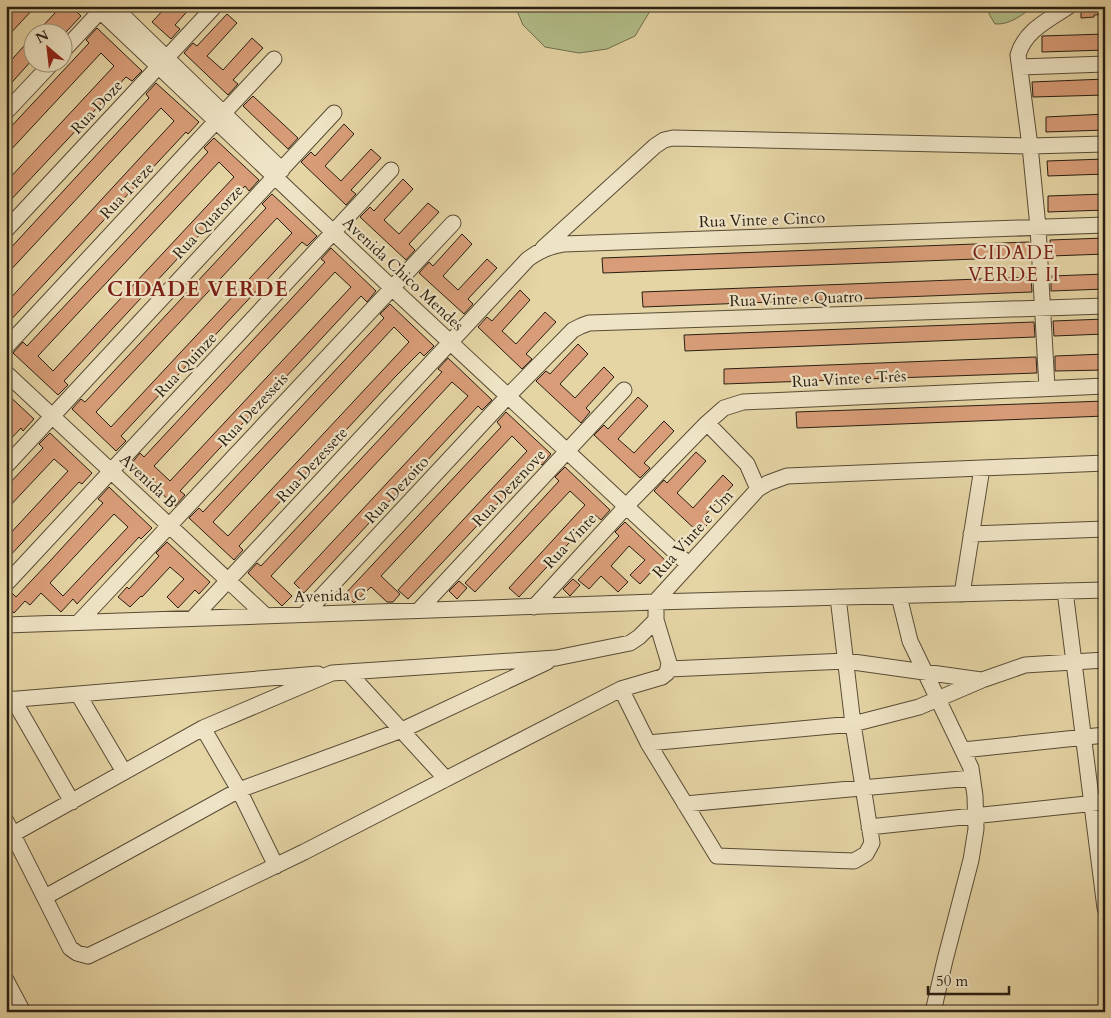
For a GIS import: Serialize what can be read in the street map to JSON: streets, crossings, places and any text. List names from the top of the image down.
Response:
{
  "streets": {
    "street": [
      "Rua Doze",
      "Rua Treze",
      "Rua Vinte e Cinco",
      "Rua Quatorze",
      "Avenida Chico Mendes",
      "Rua Vinte e Quatro",
      "Rua Quinze",
      "Rua Vinte e Três",
      "Rua Dezesseis",
      "Rua Dezessete",
      "Avenida B",
      "Rua Dezenove",
      "Rua Dezoito",
      "Rua Vinte e Um",
      "Rua Vinte",
      "Avenida C"
    ]
  },
  "crossings": [
    ["Rua Doze", "Avenida Chico Mendes"],
    ["Rua Treze", "Avenida Chico Mendes"],
    ["Rua Vinte e Cinco", "Avenida Chico Mendes"],
    ["Rua Vinte e Cinco", "Rua Dezessete"],
    ["Rua Quatorze", "Avenida Chico Mendes"],
    ["Rua Quatorze", "Avenida B"],
    ["Avenida Chico Mendes", "Rua Vinte e Quatro"],
    ["Avenida Chico Mendes", "Rua Quinze"],
    ["Avenida Chico Mendes", "Rua Vinte e Três"],
    ["Avenida Chico Mendes", "Rua Dezesseis"],
    ["Avenida Chico Mendes", "Rua Dezessete"],
    ["Avenida Chico Mendes", "Rua Dezenove"],
    ["Avenida Chico Mendes", "Rua Dezoito"],
    ["Avenida Chico Mendes", "Rua Vinte e Um"],
    ["Avenida Chico Mendes", "Rua Vinte"],
    ["Rua Vinte e Quatro", "Rua Dezoito"],
    ["Rua Quinze", "Avenida B"],
    ["Rua Vinte e Três", "Rua Vinte"],
    ["Rua Dezesseis", "Avenida B"],
    ["Rua Dezesseis", "Avenida C"],
    ["Rua Dezessete", "Avenida B"],
    ["Rua Dezessete", "Avenida C"],
    ["Avenida B", "Avenida C"],
    ["Rua Dezenove", "Avenida C"],
    ["Rua Dezoito", "Avenida C"],
    ["Rua Vinte e Um", "Avenida C"],
    ["Rua Vinte", "Avenida C"]
  ],
  "districts": ["CIDADE VERDE II", "CIDADE VERDE"],
  "scale_bar": "50 m",
  "north": "top left"
}
